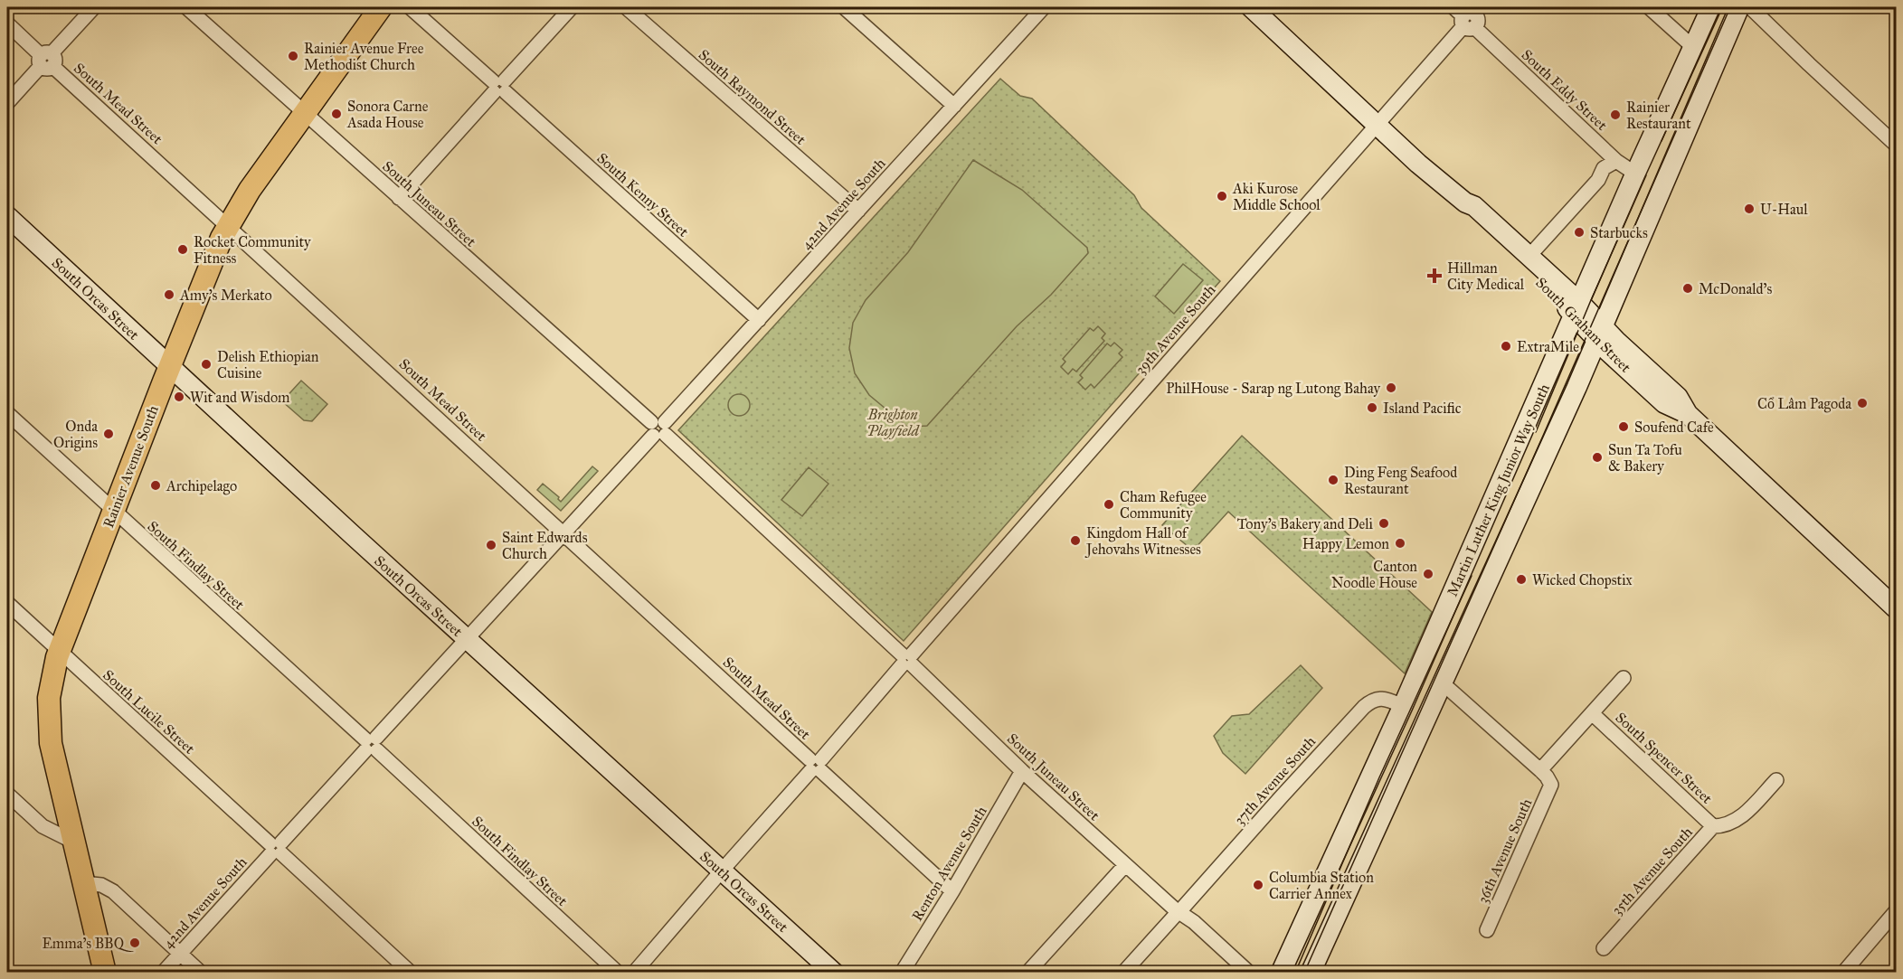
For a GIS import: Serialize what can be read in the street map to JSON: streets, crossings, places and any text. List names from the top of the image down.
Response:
{
  "streets": {
    "main road": ["Rainier Avenue South"],
    "street": [
      "South Eddy Street",
      "South Raymond Street",
      "South Mead Street",
      "South Kenny Street",
      "South Juneau Street",
      "42nd Avenue South",
      "South Orcas Street",
      "South Graham Street",
      "39th Avenue South",
      "Martin Luther King Junior Way South",
      "South Findlay Street",
      "South Lucile Street",
      "South Spencer Street",
      "37th Avenue South",
      "36th Avenue South",
      "Renton Avenue South",
      "35th Avenue South"
    ]
  },
  "crossings": [
    ["South Eddy Street", "39th Avenue South"],
    ["South Eddy Street", "Martin Luther King Junior Way South"],
    ["South Raymond Street", "42nd Avenue South"],
    ["South Mead Street", "42nd Avenue South"],
    ["South Mead Street", "39th Avenue South"],
    ["South Mead Street", "Rainier Avenue South"],
    ["South Mead Street", "Renton Avenue South"],
    ["South Kenny Street", "42nd Avenue South"],
    ["South Juneau Street", "42nd Avenue South"],
    ["South Juneau Street", "39th Avenue South"],
    ["South Juneau Street", "Rainier Avenue South"],
    ["South Juneau Street", "37th Avenue South"],
    ["South Juneau Street", "Renton Avenue South"],
    ["42nd Avenue South", "South Orcas Street"],
    ["42nd Avenue South", "South Findlay Street"],
    ["42nd Avenue South", "South Lucile Street"],
    ["South Orcas Street", "39th Avenue South"],
    ["South Orcas Street", "Rainier Avenue South"],
    ["South Graham Street", "39th Avenue South"],
    ["South Graham Street", "Martin Luther King Junior Way South"],
    ["Rainier Avenue South", "South Findlay Street"],
    ["Rainier Avenue South", "South Lucile Street"],
    ["Martin Luther King Junior Way South", "37th Avenue South"],
    ["South Spencer Street", "35th Avenue South"]
  ],
  "parks": ["Brighton Playfield"],
  "places": {
    "other": [
      "Rainier Avenue Free Methodist Church",
      "Sonora Carne Asada House",
      "Rainier Restaurant",
      "Aki Kurose Middle School",
      "U-Haul",
      "Starbucks",
      "Rocket Community Fitness",
      "McDonald's",
      "Amy's Merkato",
      "ExtraMile",
      "Delish Ethiopian Cuisine",
      "PhilHouse - Sarap ng Lutong Bahay",
      "Wit and Wisdom",
      "Cổ Lâm Pagoda",
      "Island Pacific",
      "Soufend Cafe",
      "Onda Origins",
      "Sun Ta Tofu & Bakery",
      "Ding Feng Seafood Restaurant",
      "Archipelago",
      "Cham Refugee Community",
      "Tony's Bakery and Deli",
      "Kingdom Hall of Jehovahs Witnesses",
      "Happy Lemon",
      "Saint Edwards Church",
      "Canton Noodle House",
      "Wicked Chopstix",
      "Columbia Station Carrier Annex",
      "Emma's BBQ"
    ],
    "health": ["Hillman City Medical"]
  }
}
